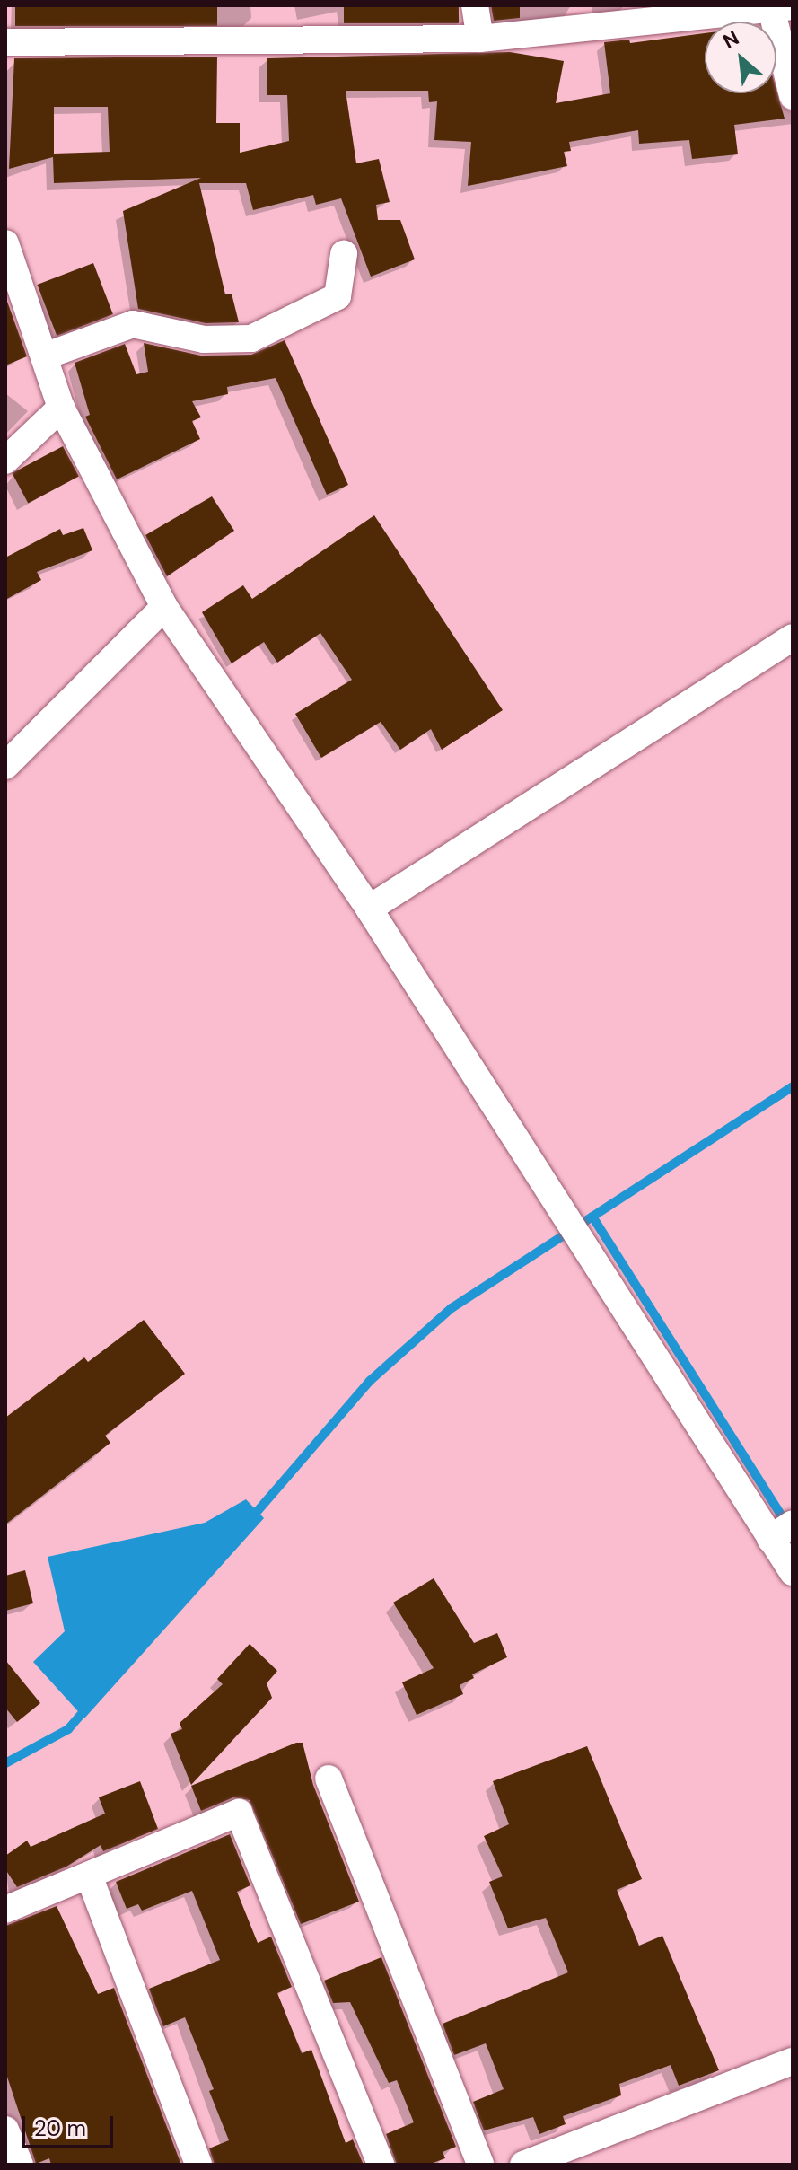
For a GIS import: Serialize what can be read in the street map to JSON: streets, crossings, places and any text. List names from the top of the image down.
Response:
{
  "scale_bar": "20 m",
  "north": "top left"
}
